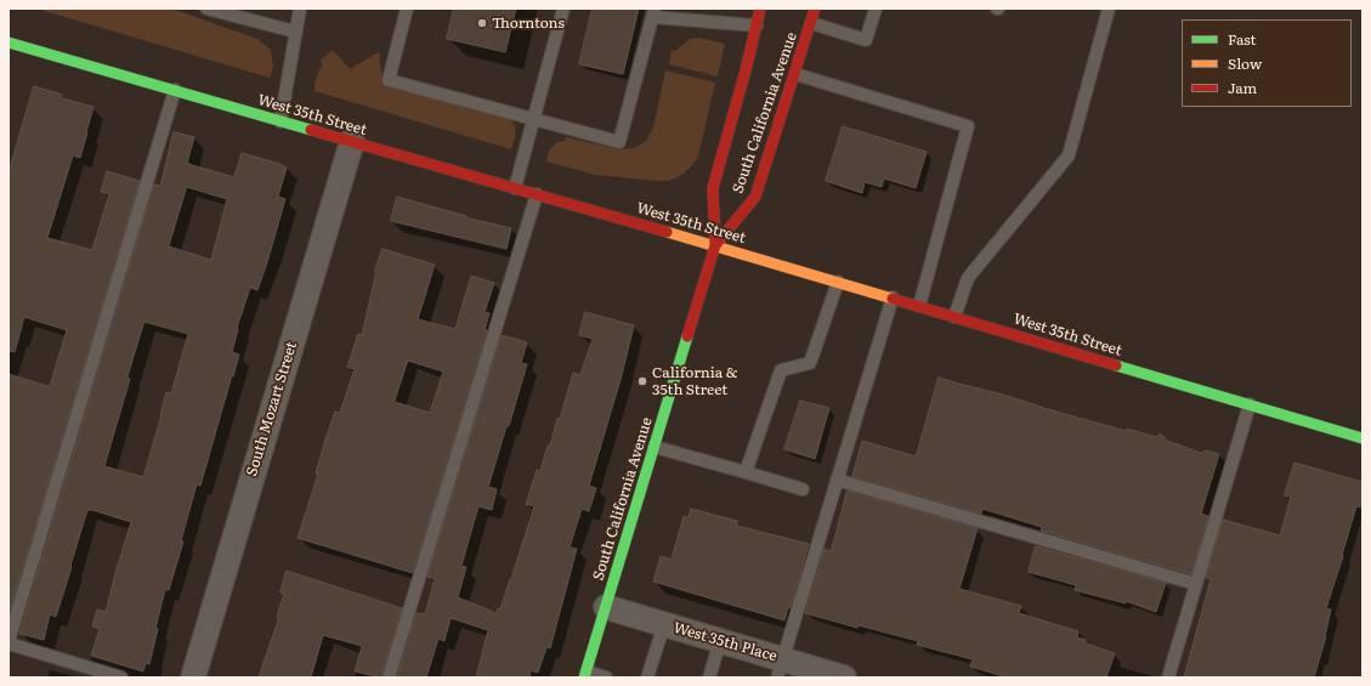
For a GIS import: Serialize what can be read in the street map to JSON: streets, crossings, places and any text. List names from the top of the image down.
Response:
{
  "streets": {
    "main road": ["South California Avenue", "West 35th Street"],
    "street": ["South Mozart Street", "West 35th Place"]
  },
  "crossings": [
    ["South California Avenue", "West 35th Street"],
    ["South California Avenue", "West 35th Place"],
    ["West 35th Street", "South Mozart Street"]
  ],
  "places": ["Thorntons", "California & 35th Street"],
  "legend": ["Fast", "Slow", "Jam"]
}
